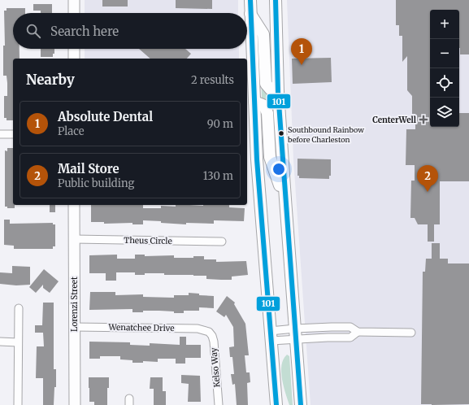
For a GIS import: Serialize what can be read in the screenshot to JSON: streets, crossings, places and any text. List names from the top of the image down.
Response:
{
  "streets": {
    "street": [
      "Theus Circle",
      "Lorenzi Street",
      "Wenatchee Drive",
      "Kelso Way"
    ]
  },
  "crossings": [
    ["Theus Circle", "Lorenzi Street"],
    ["Lorenzi Street", "Wenatchee Drive"],
    ["Wenatchee Drive", "Kelso Way"]
  ],
  "places": {
    "health": ["CenterWell"],
    "other": ["Southbound Rainbow before Charleston"]
  },
  "lines": ["transit line 101"],
  "page": {
    "map_buttons": ["+", "−"],
    "search": "Search here",
    "pins": ["1", "2"],
    "heading": ["Nearby", "2 results"],
    "list": [
      {
        "mark": "1",
        "name": "Absolute Dental",
        "note": "Place",
        "value": "90 m"
      },
      {
        "mark": "2",
        "name": "Mail Store",
        "note": "Public building",
        "value": "130 m"
      }
    ]
  }
}
